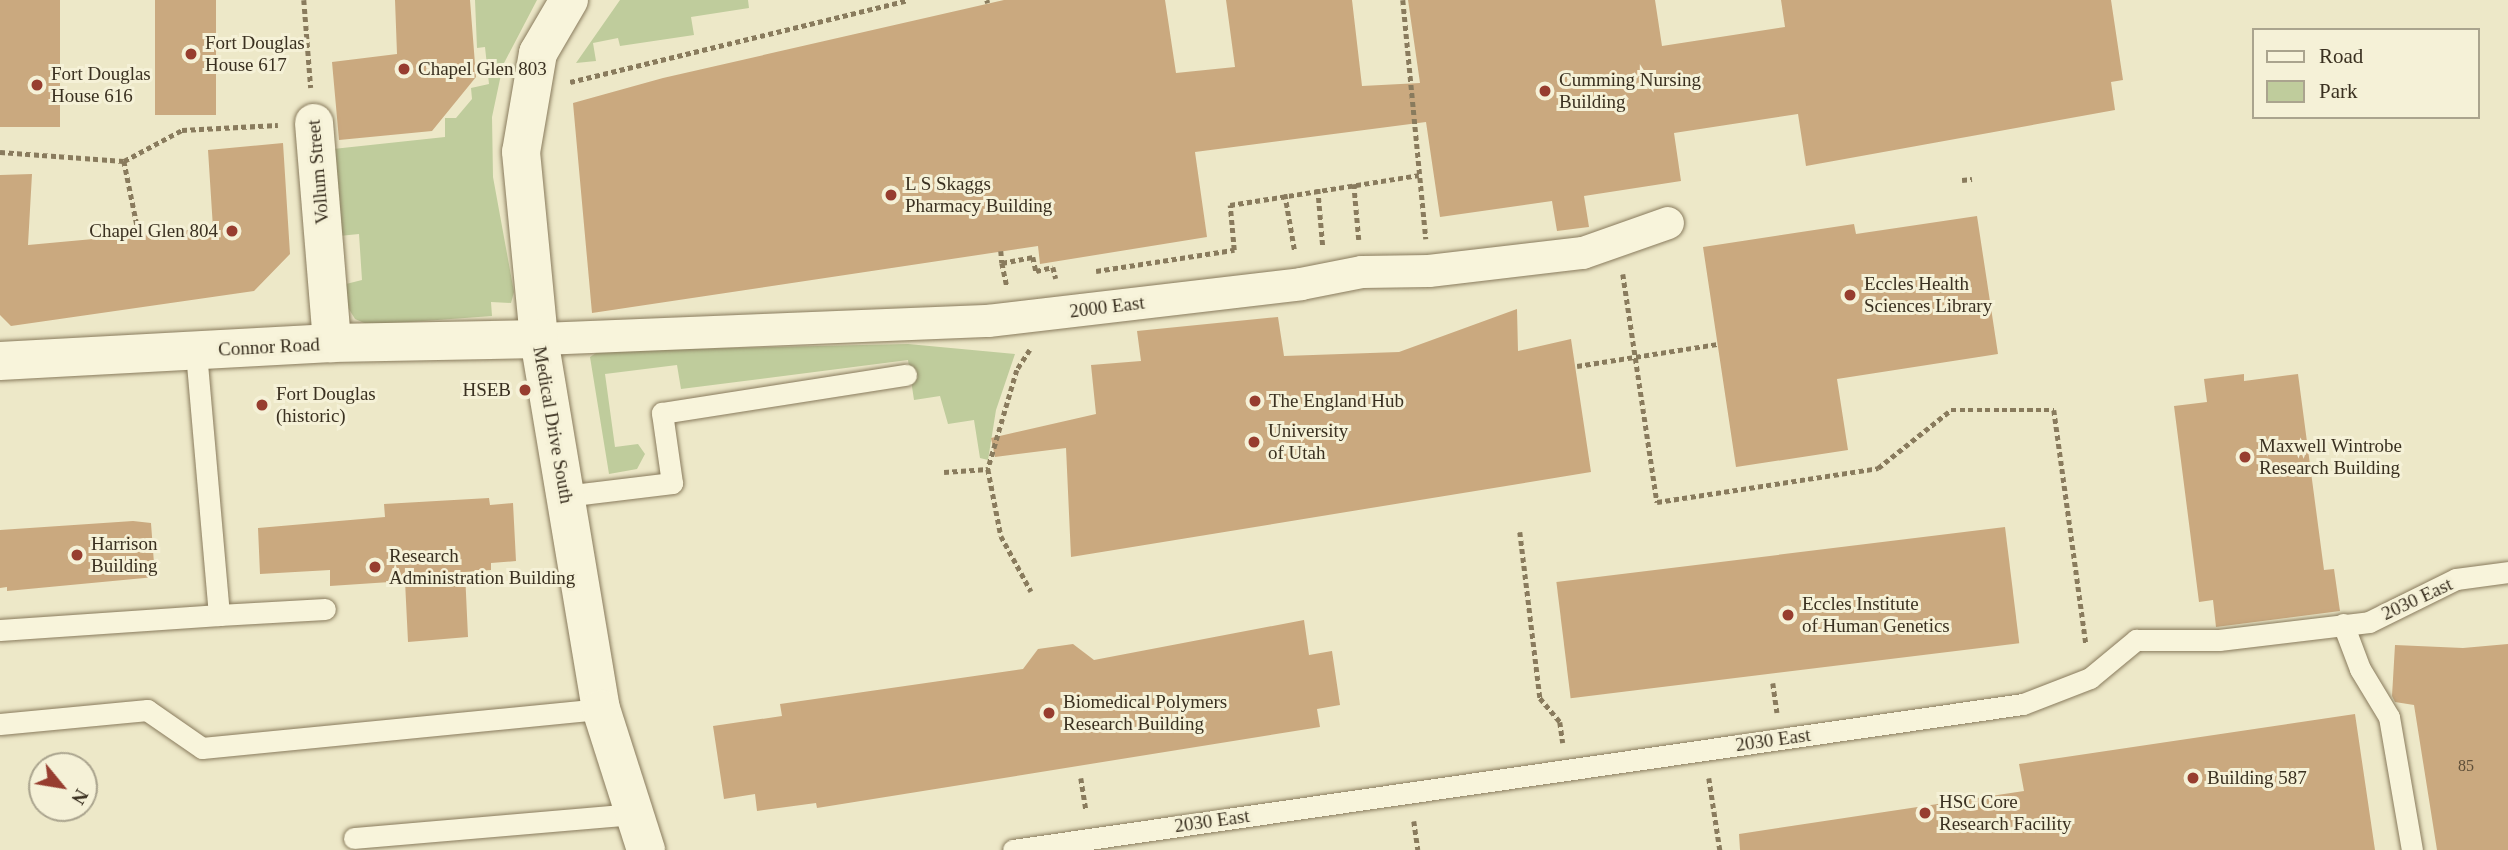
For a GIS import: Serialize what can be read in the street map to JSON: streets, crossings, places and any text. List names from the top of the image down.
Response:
{
  "streets": {
    "street": [
      "Vollum Street",
      "2000 East",
      "Connor Road",
      "Medical Drive South"
    ],
    "lane": ["2030 East"]
  },
  "crossings": [
    ["Vollum Street", "Connor Road"],
    ["2000 East", "Connor Road"],
    ["2000 East", "Medical Drive South"],
    ["Connor Road", "Medical Drive South"]
  ],
  "places": [
    "Fort Douglas House 617",
    "Chapel Glen 803",
    "Fort Douglas House 616",
    "Cumming Nursing Building",
    "L S Skaggs Pharmacy Building",
    "Chapel Glen 804",
    "Eccles Health Sciences Library",
    "HSEB",
    "The England Hub",
    "Fort Douglas (historic)",
    "University of Utah",
    "Maxwell Wintrobe Research Building",
    "Harrison Building",
    "Research Administration Building",
    "Eccles Institute of Human Genetics",
    "Biomedical Polymers Research Building",
    "Building 587",
    "HSC Core Research Facility"
  ],
  "house_numbers": ["85"],
  "legend": ["Road", "Park"],
  "north": "bottom right"
}
